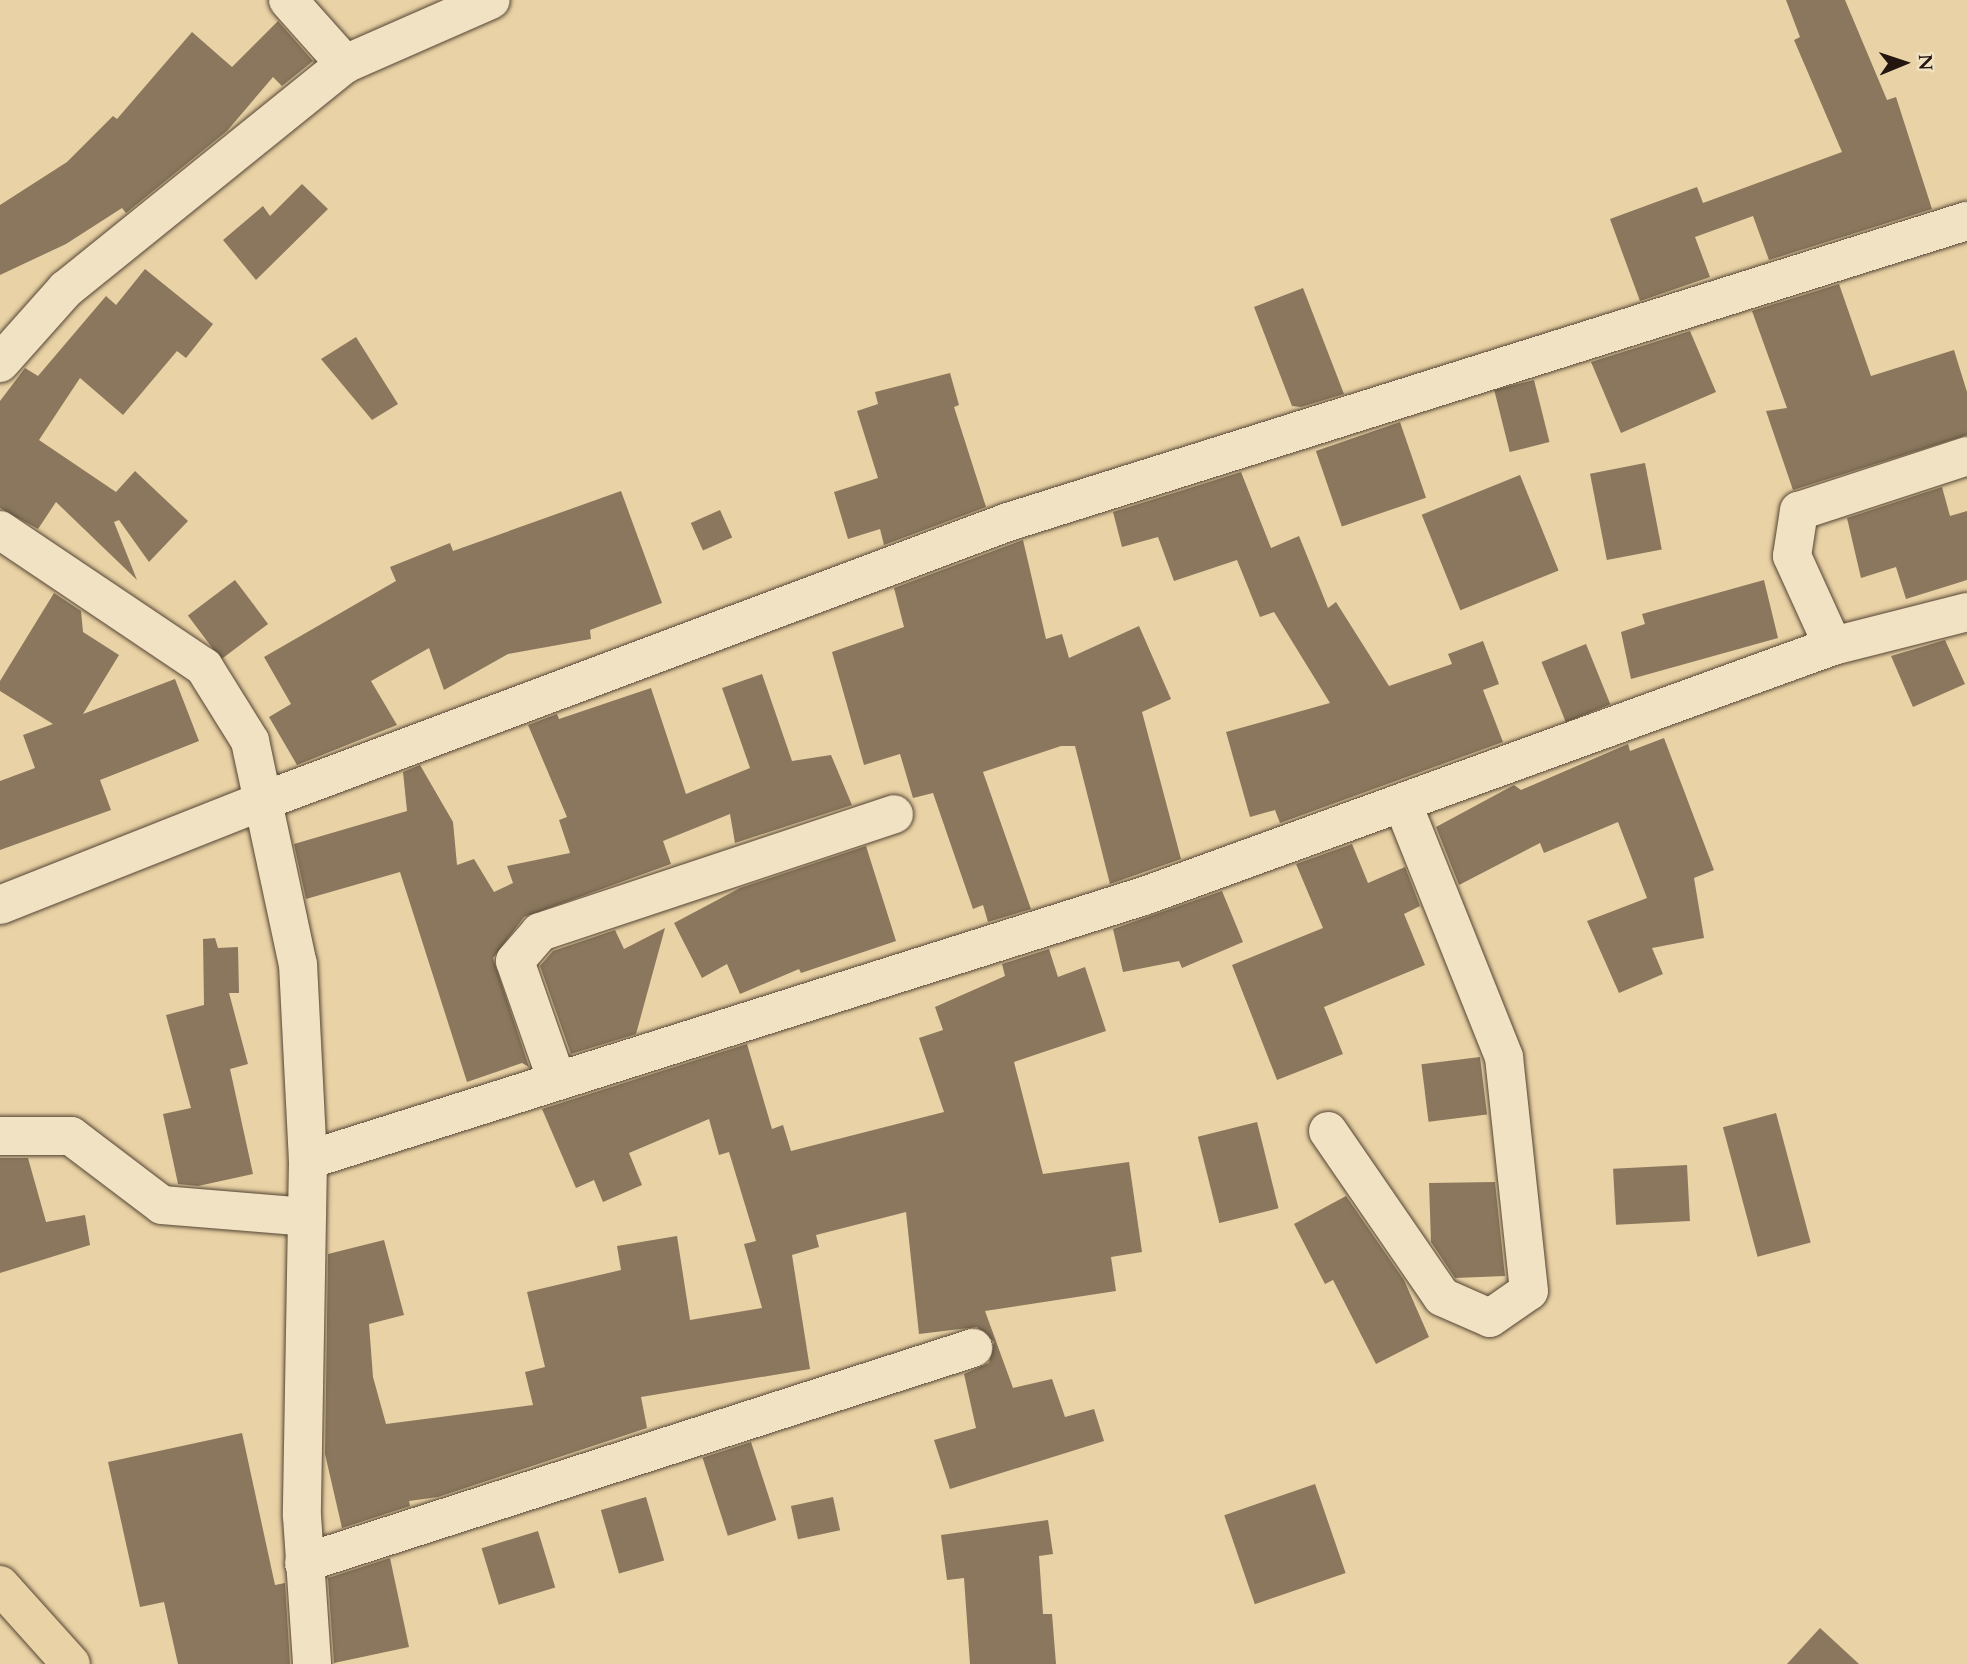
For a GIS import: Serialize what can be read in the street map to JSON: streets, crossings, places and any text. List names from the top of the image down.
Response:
{
  "north": "right"
}
